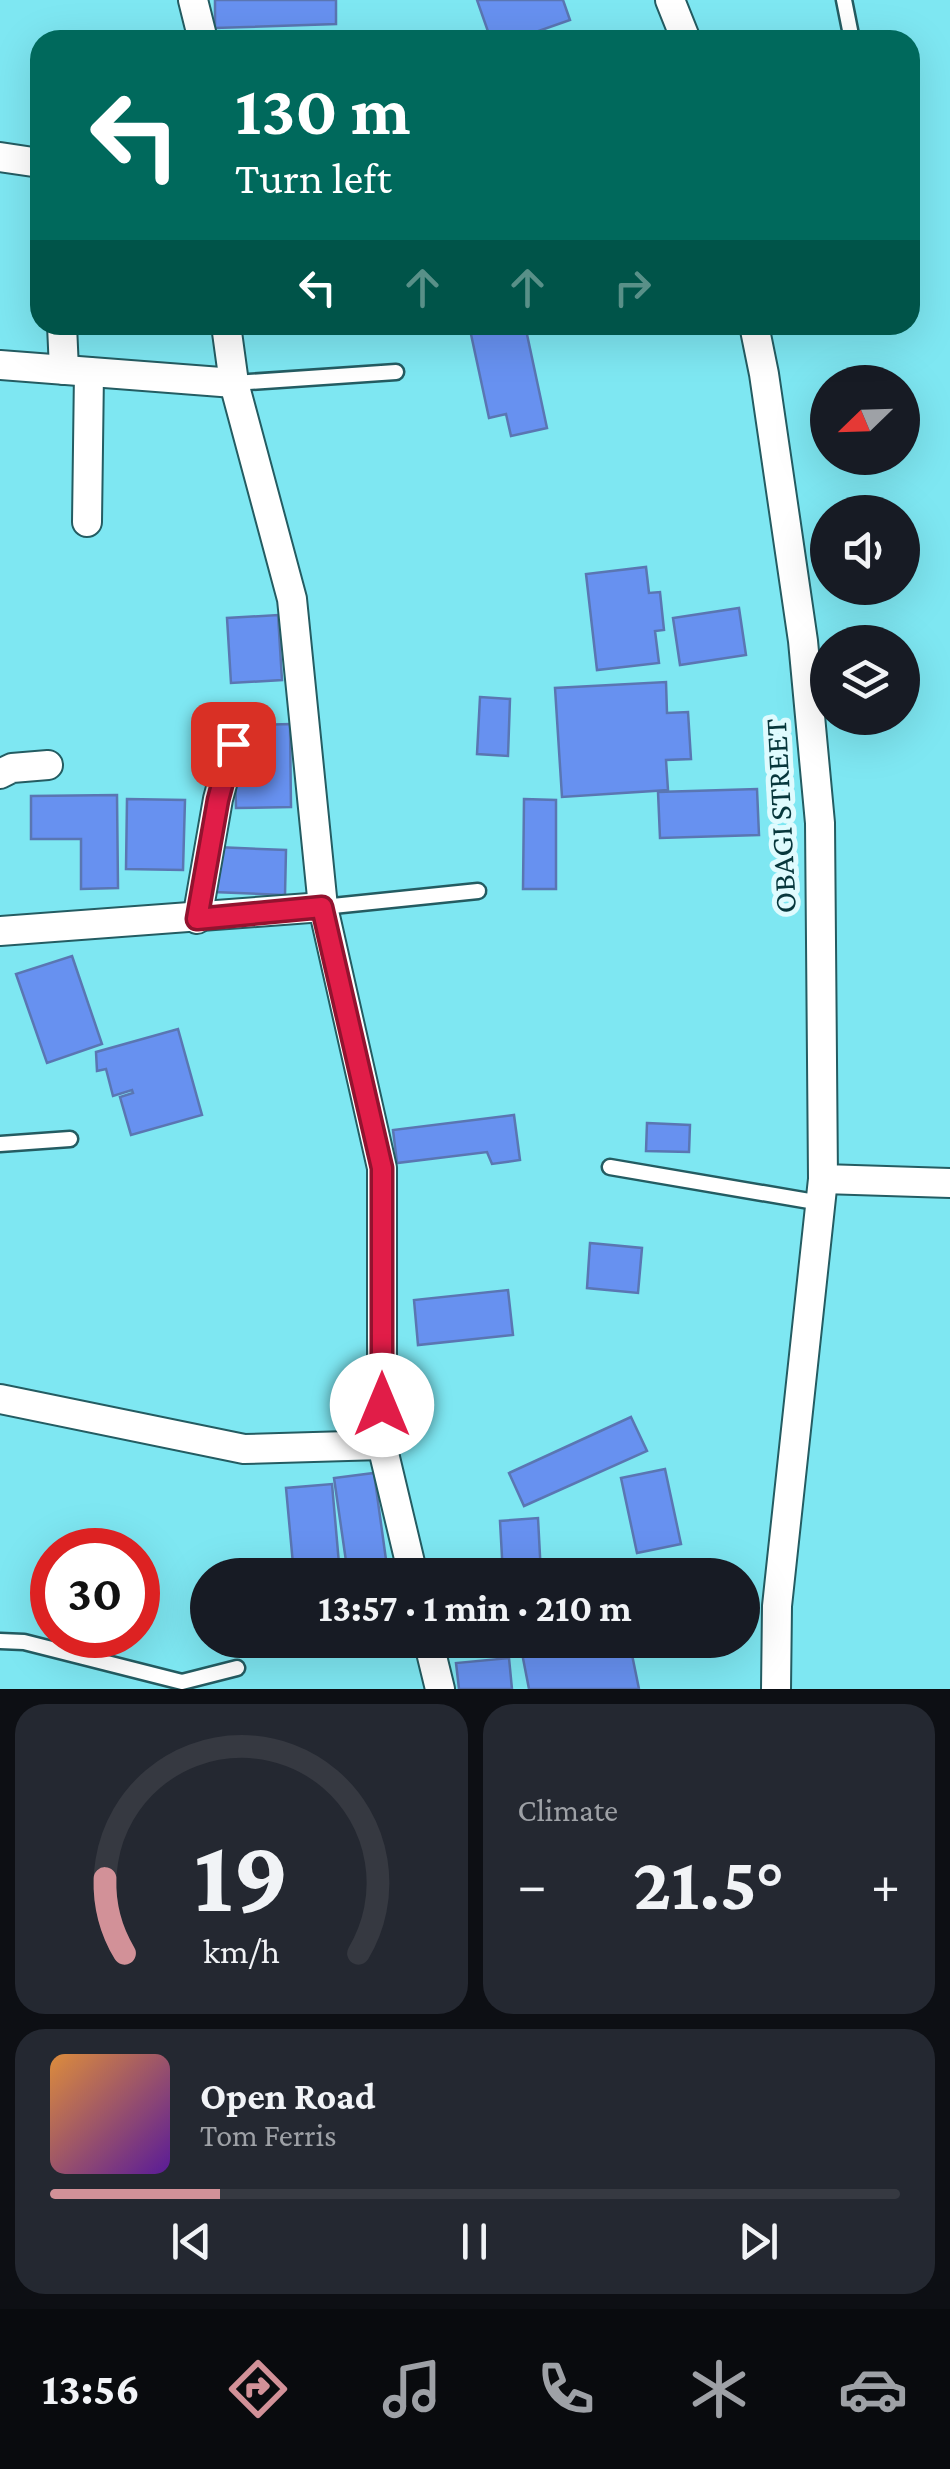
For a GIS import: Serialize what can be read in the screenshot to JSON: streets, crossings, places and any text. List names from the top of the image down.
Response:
{
  "streets": {
    "street": ["OBAGI STREET"]
  },
  "north": "bottom left",
  "page": {
    "turn": ["130 m", "Turn left"],
    "limit": "30",
    "trip": "13:57 · 1 min · 210 m",
    "tile": "Climate",
    "heat": ["−", "21.5°", "+"],
    "song": ["Open Road", "Tom Ferris"],
    "tabs": "13:56",
    "gauge": ["19", "km/h"]
  }
}
